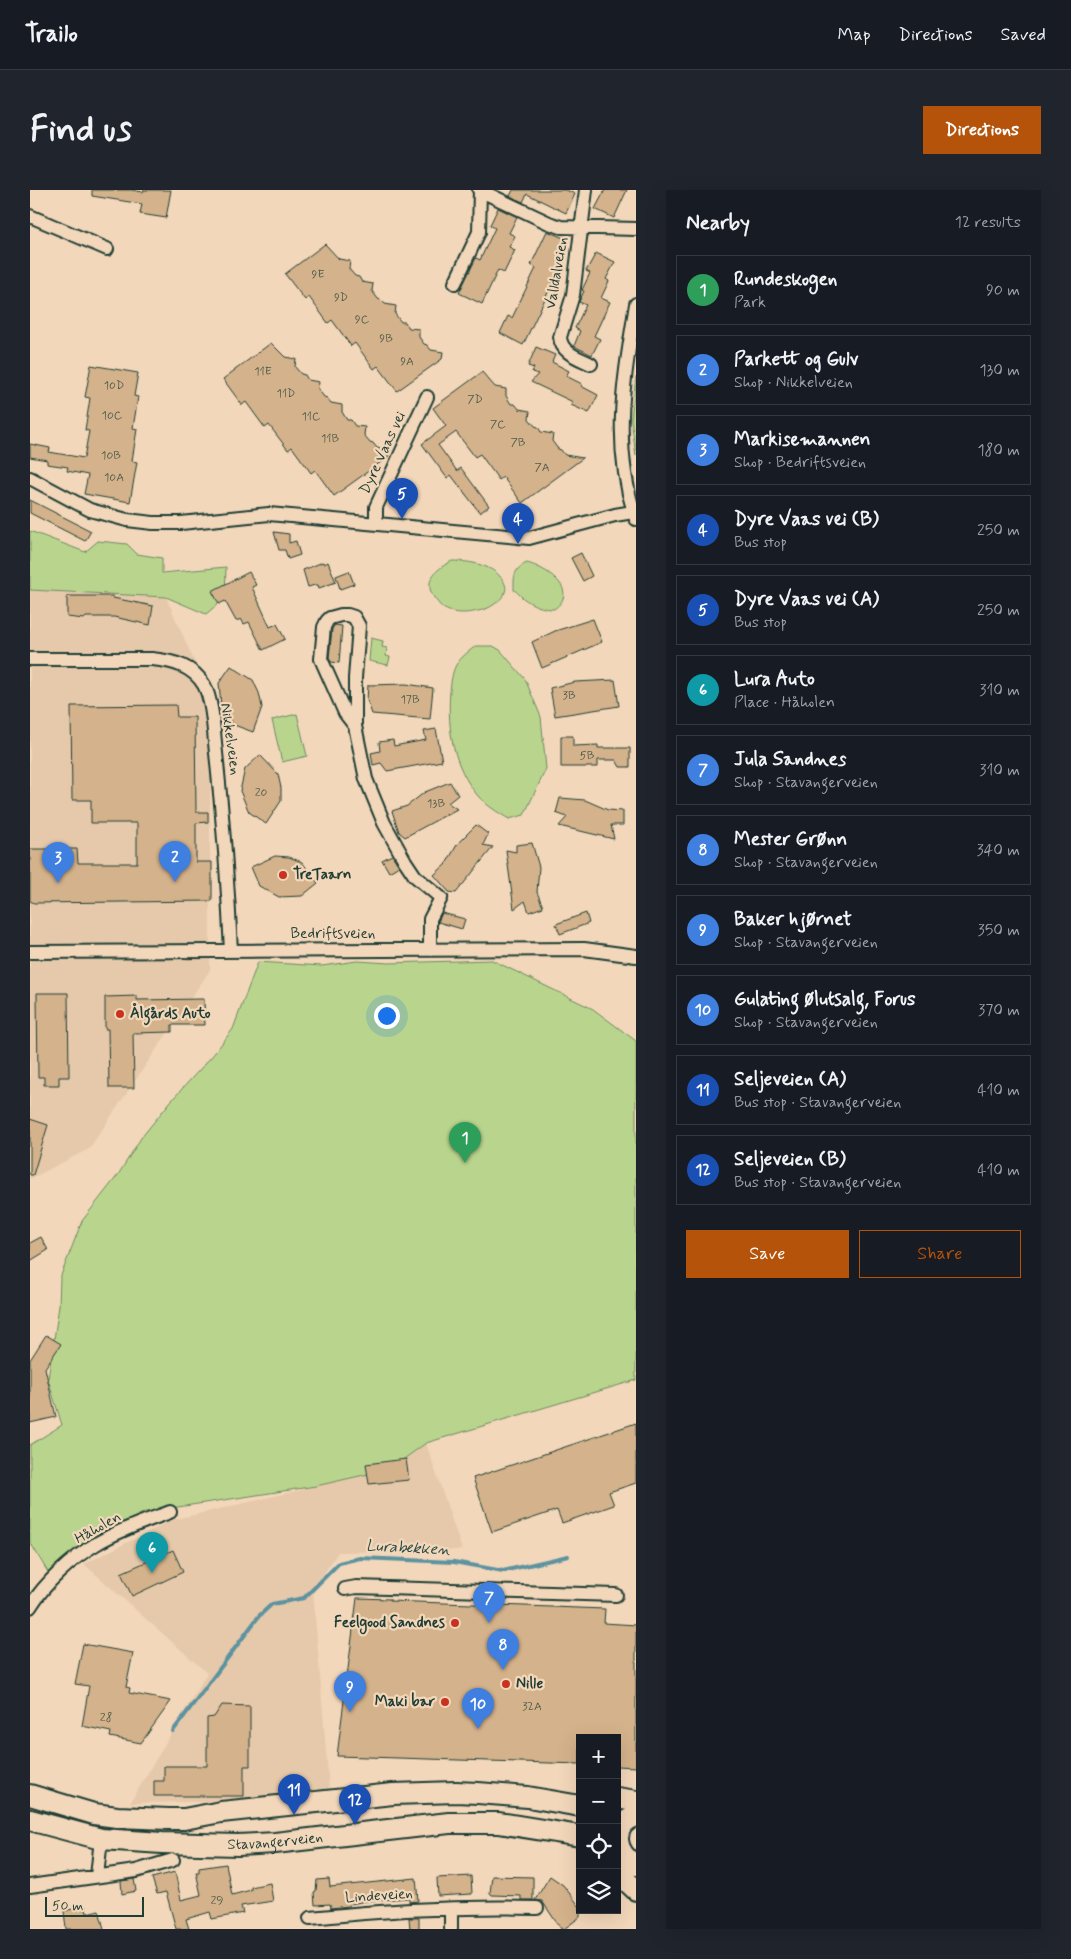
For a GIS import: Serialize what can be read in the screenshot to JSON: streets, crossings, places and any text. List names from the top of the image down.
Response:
{
  "streets": {
    "main road": ["Stavangerveien"],
    "street": [
      "Valldalveien",
      "Dyre Vaas vei",
      "Nikkelveien",
      "Bedriftsveien",
      "Håholen",
      "Lindeveien"
    ]
  },
  "crossings": [
    ["Nikkelveien", "Bedriftsveien"]
  ],
  "water": ["Lurabekken"],
  "places": [
    "TreTaarn",
    "Ålgårds Auto",
    "Feelgood Sandnes",
    "Nille",
    "Maki bar"
  ],
  "house_numbers": [
    "9E",
    "9D",
    "9C",
    "9B",
    "9A",
    "11E",
    "10D",
    "11D",
    "7D",
    "10C",
    "11C",
    "7C",
    "11B",
    "7B",
    "10B",
    "7A",
    "10A",
    "3B",
    "17B",
    "5B",
    "20",
    "13B",
    "32A",
    "28",
    "29"
  ],
  "scale_bar": "50 m",
  "page": {
    "header": "Trailo",
    "nav": ["Map", "Directions", "Saved"],
    "buttons": [
      "Directions",
      ["Save", "Share"]
    ],
    "title": "Find us",
    "heading": ["Nearby", "12 results"],
    "list": [
      {
        "mark": "1",
        "name": "Rundeskogen",
        "note": "Park",
        "value": "90 m"
      },
      {
        "mark": "2",
        "name": "Parkett og Gulv",
        "note": "Shop · Nikkelveien",
        "value": "130 m"
      },
      {
        "mark": "3",
        "name": "Markisemannen",
        "note": "Shop · Bedriftsveien",
        "value": "180 m"
      },
      {
        "mark": "4",
        "name": "Dyre Vaas vei (B)",
        "note": "Bus stop",
        "value": "250 m"
      },
      {
        "mark": "5",
        "name": "Dyre Vaas vei (A)",
        "note": "Bus stop",
        "value": "250 m"
      },
      {
        "mark": "6",
        "name": "Lura Auto",
        "note": "Place · Håholen",
        "value": "310 m"
      },
      {
        "mark": "7",
        "name": "Jula Sandnes",
        "note": "Shop · Stavangerveien",
        "value": "310 m"
      },
      {
        "mark": "8",
        "name": "Mester Grønn",
        "note": "Shop · Stavangerveien",
        "value": "340 m"
      },
      {
        "mark": "9",
        "name": "Baker hjørnet",
        "note": "Shop · Stavangerveien",
        "value": "350 m"
      },
      {
        "mark": "10",
        "name": "Gulating ølutsalg, Forus",
        "note": "Shop · Stavangerveien",
        "value": "370 m"
      },
      {
        "mark": "11",
        "name": "Seljeveien (A)",
        "note": "Bus stop · Stavangerveien",
        "value": "410 m"
      },
      {
        "mark": "12",
        "name": "Seljeveien (B)",
        "note": "Bus stop · Stavangerveien",
        "value": "410 m"
      }
    ],
    "pins": [
      "5",
      "4",
      "2",
      "3",
      "1",
      "6",
      "7",
      "8",
      "9",
      "10",
      "11",
      "12"
    ],
    "map_buttons": ["+", "−"],
    "scale": "50 m"
  }
}
